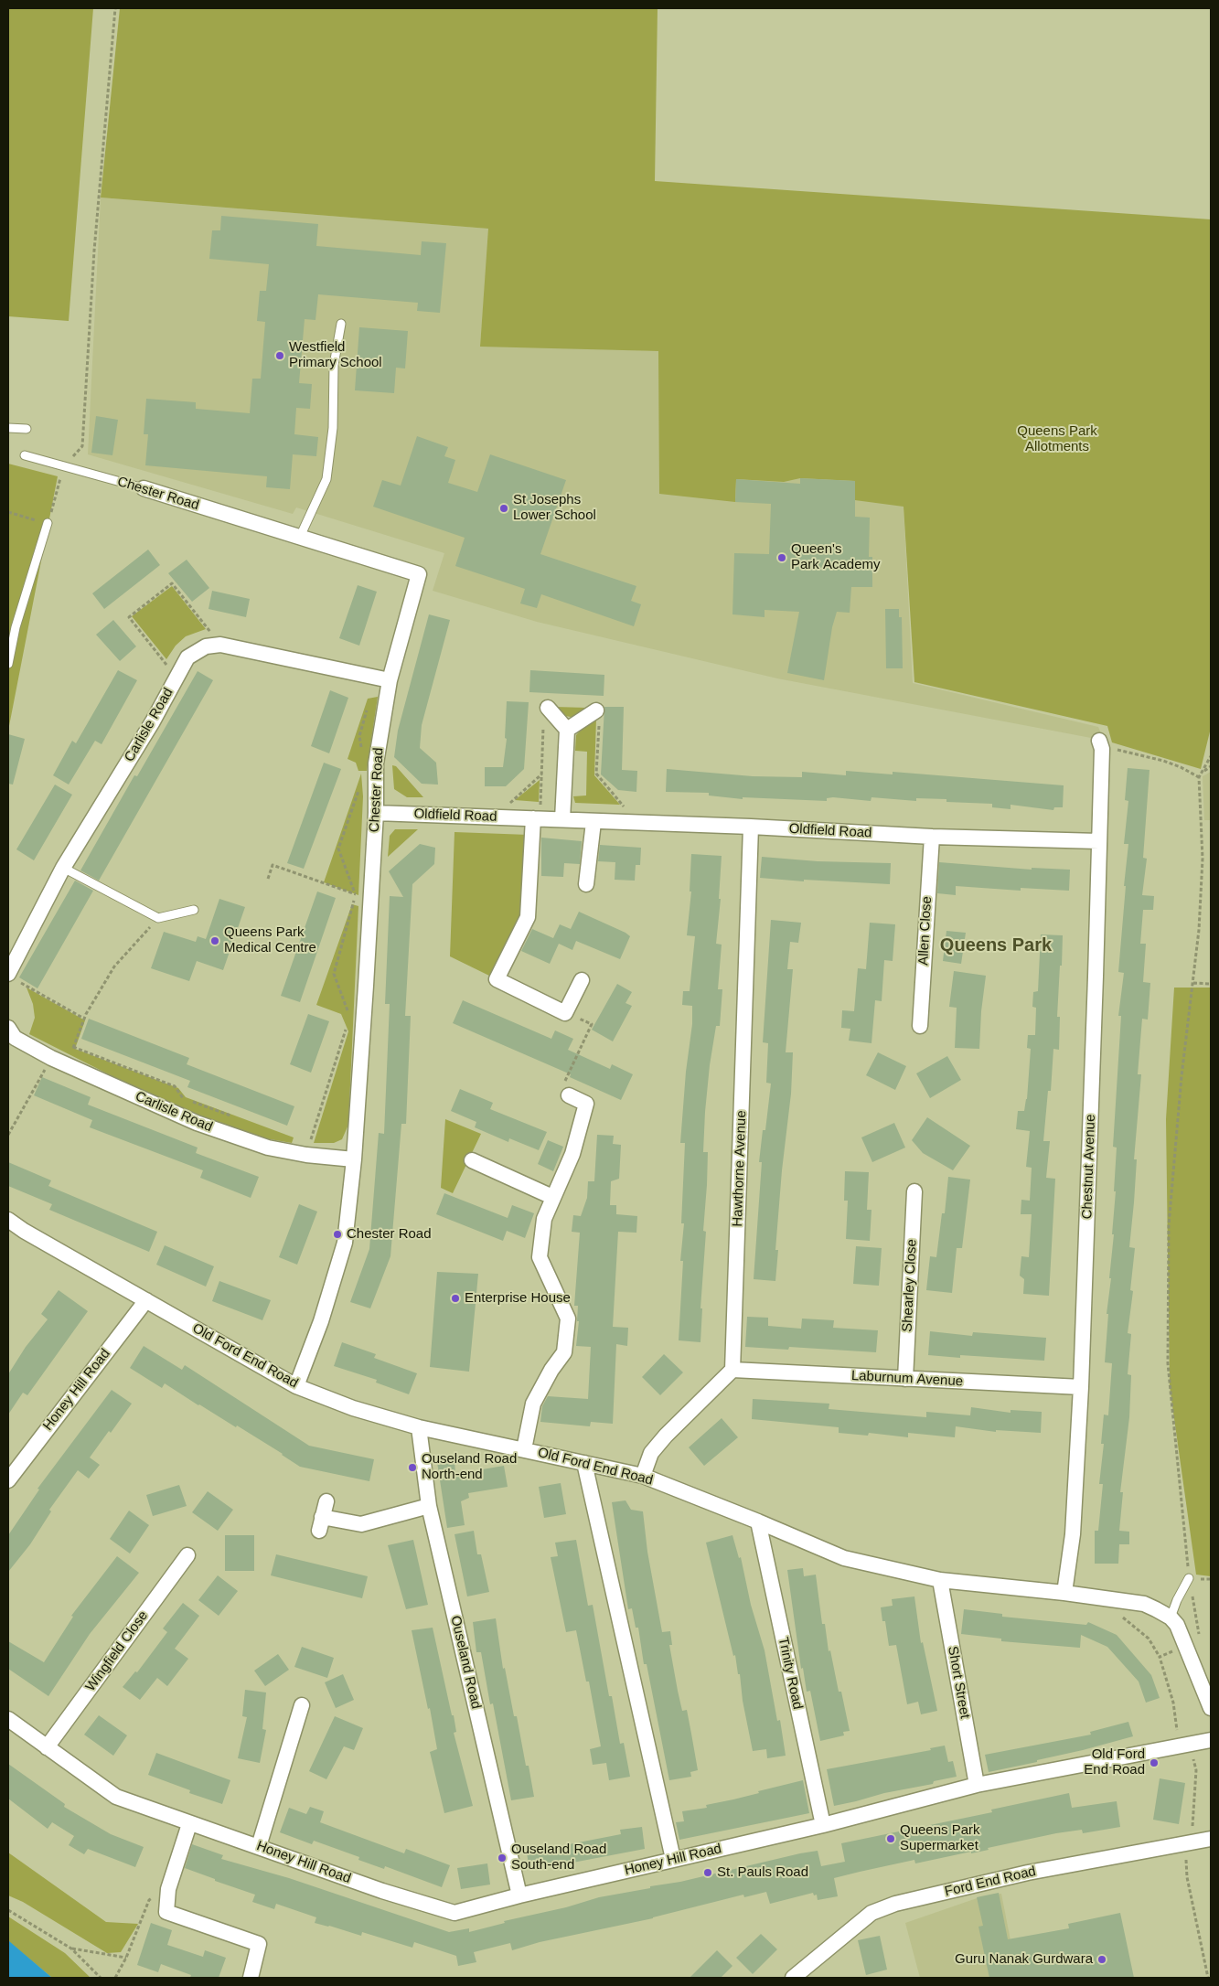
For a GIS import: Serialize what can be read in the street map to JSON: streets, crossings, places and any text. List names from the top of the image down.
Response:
{
  "streets": {
    "street": [
      "Chester Road",
      "Carlisle Road",
      "Oldfield Road",
      "Allen Close",
      "Chestnut Avenue",
      "Hawthorne Avenue",
      "Shearley Close",
      "Old Ford End Road",
      "Laburnum Avenue",
      "Honey Hill Road",
      "Wingfield Close",
      "Ouseland Road",
      "Trinity Road",
      "Short Street",
      "Ford End Road"
    ]
  },
  "crossings": [
    ["Chester Road", "Carlisle Road"],
    ["Chester Road", "Oldfield Road"],
    ["Chester Road", "Old Ford End Road"],
    ["Oldfield Road", "Allen Close"],
    ["Oldfield Road", "Chestnut Avenue"],
    ["Oldfield Road", "Hawthorne Avenue"],
    ["Chestnut Avenue", "Old Ford End Road"],
    ["Chestnut Avenue", "Laburnum Avenue"],
    ["Hawthorne Avenue", "Laburnum Avenue"],
    ["Shearley Close", "Laburnum Avenue"],
    ["Old Ford End Road", "Honey Hill Road"],
    ["Old Ford End Road", "Ouseland Road"],
    ["Old Ford End Road", "Trinity Road"],
    ["Old Ford End Road", "Short Street"],
    ["Honey Hill Road", "Wingfield Close"],
    ["Honey Hill Road", "Ouseland Road"],
    ["Honey Hill Road", "Trinity Road"],
    ["Honey Hill Road", "Short Street"]
  ],
  "districts": ["Queens Park"],
  "parks": ["Queens Park Allotments"],
  "places": [
    "Westfield Primary School",
    "St Josephs Lower School",
    "Queen's Park Academy",
    "Queens Park Medical Centre",
    "Chester Road",
    "Enterprise House",
    "Ouseland Road North-end",
    "Old Ford End Road",
    "Queens Park Supermarket",
    "Ouseland Road South-end",
    "St. Pauls Road",
    "Guru Nanak Gurdwara"
  ]
}
